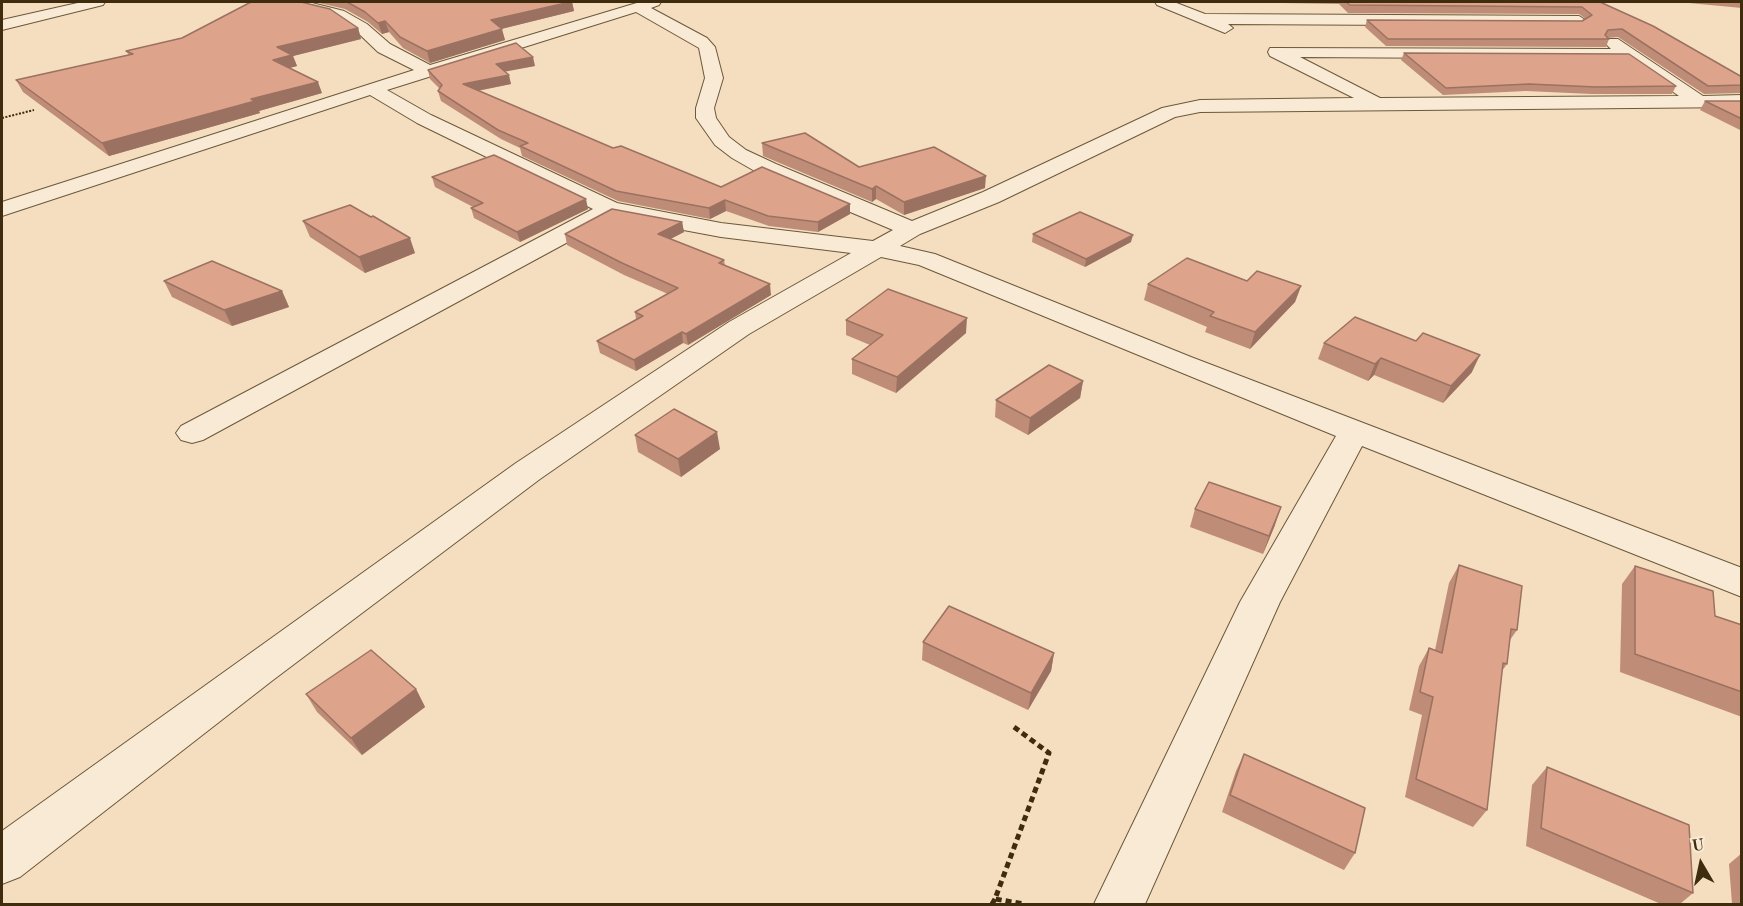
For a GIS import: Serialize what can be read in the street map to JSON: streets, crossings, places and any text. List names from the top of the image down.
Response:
{
  "north": "top"
}
